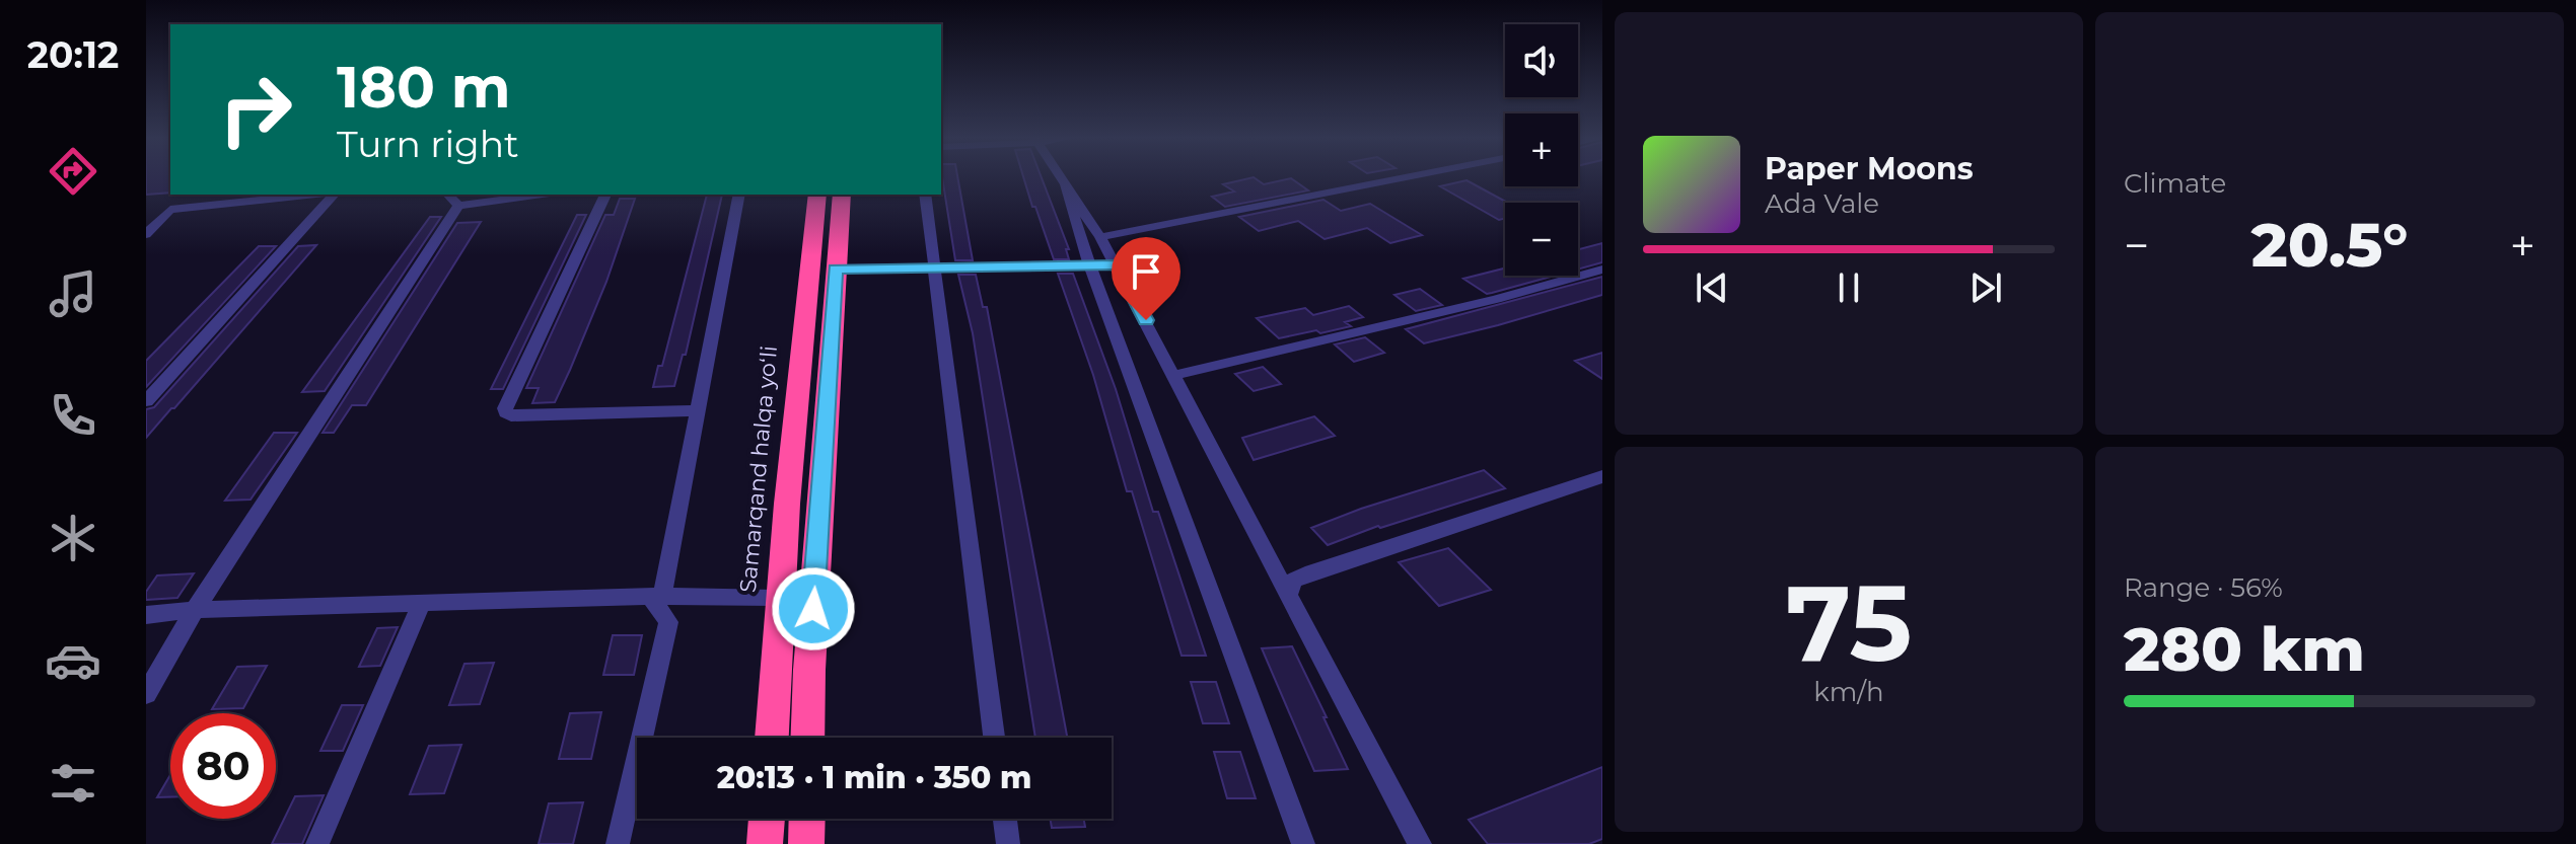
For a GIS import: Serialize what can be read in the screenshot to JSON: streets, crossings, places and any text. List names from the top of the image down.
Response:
{
  "streets": {
    "highway": ["Samarqand halqa yoʻli"]
  },
  "page": {
    "tabs": "20:12",
    "tile": [
      "Climate",
      ["75", "km/h"],
      ["Range · 56%", "280 km"]
    ],
    "map_buttons": ["+", "−"],
    "turn": ["180 m", "Turn right"],
    "song": ["Paper Moons", "Ada Vale"],
    "heat": ["−", "20.5°", "+"],
    "limit": "80",
    "trip": "20:13 · 1 min · 350 m"
  }
}
